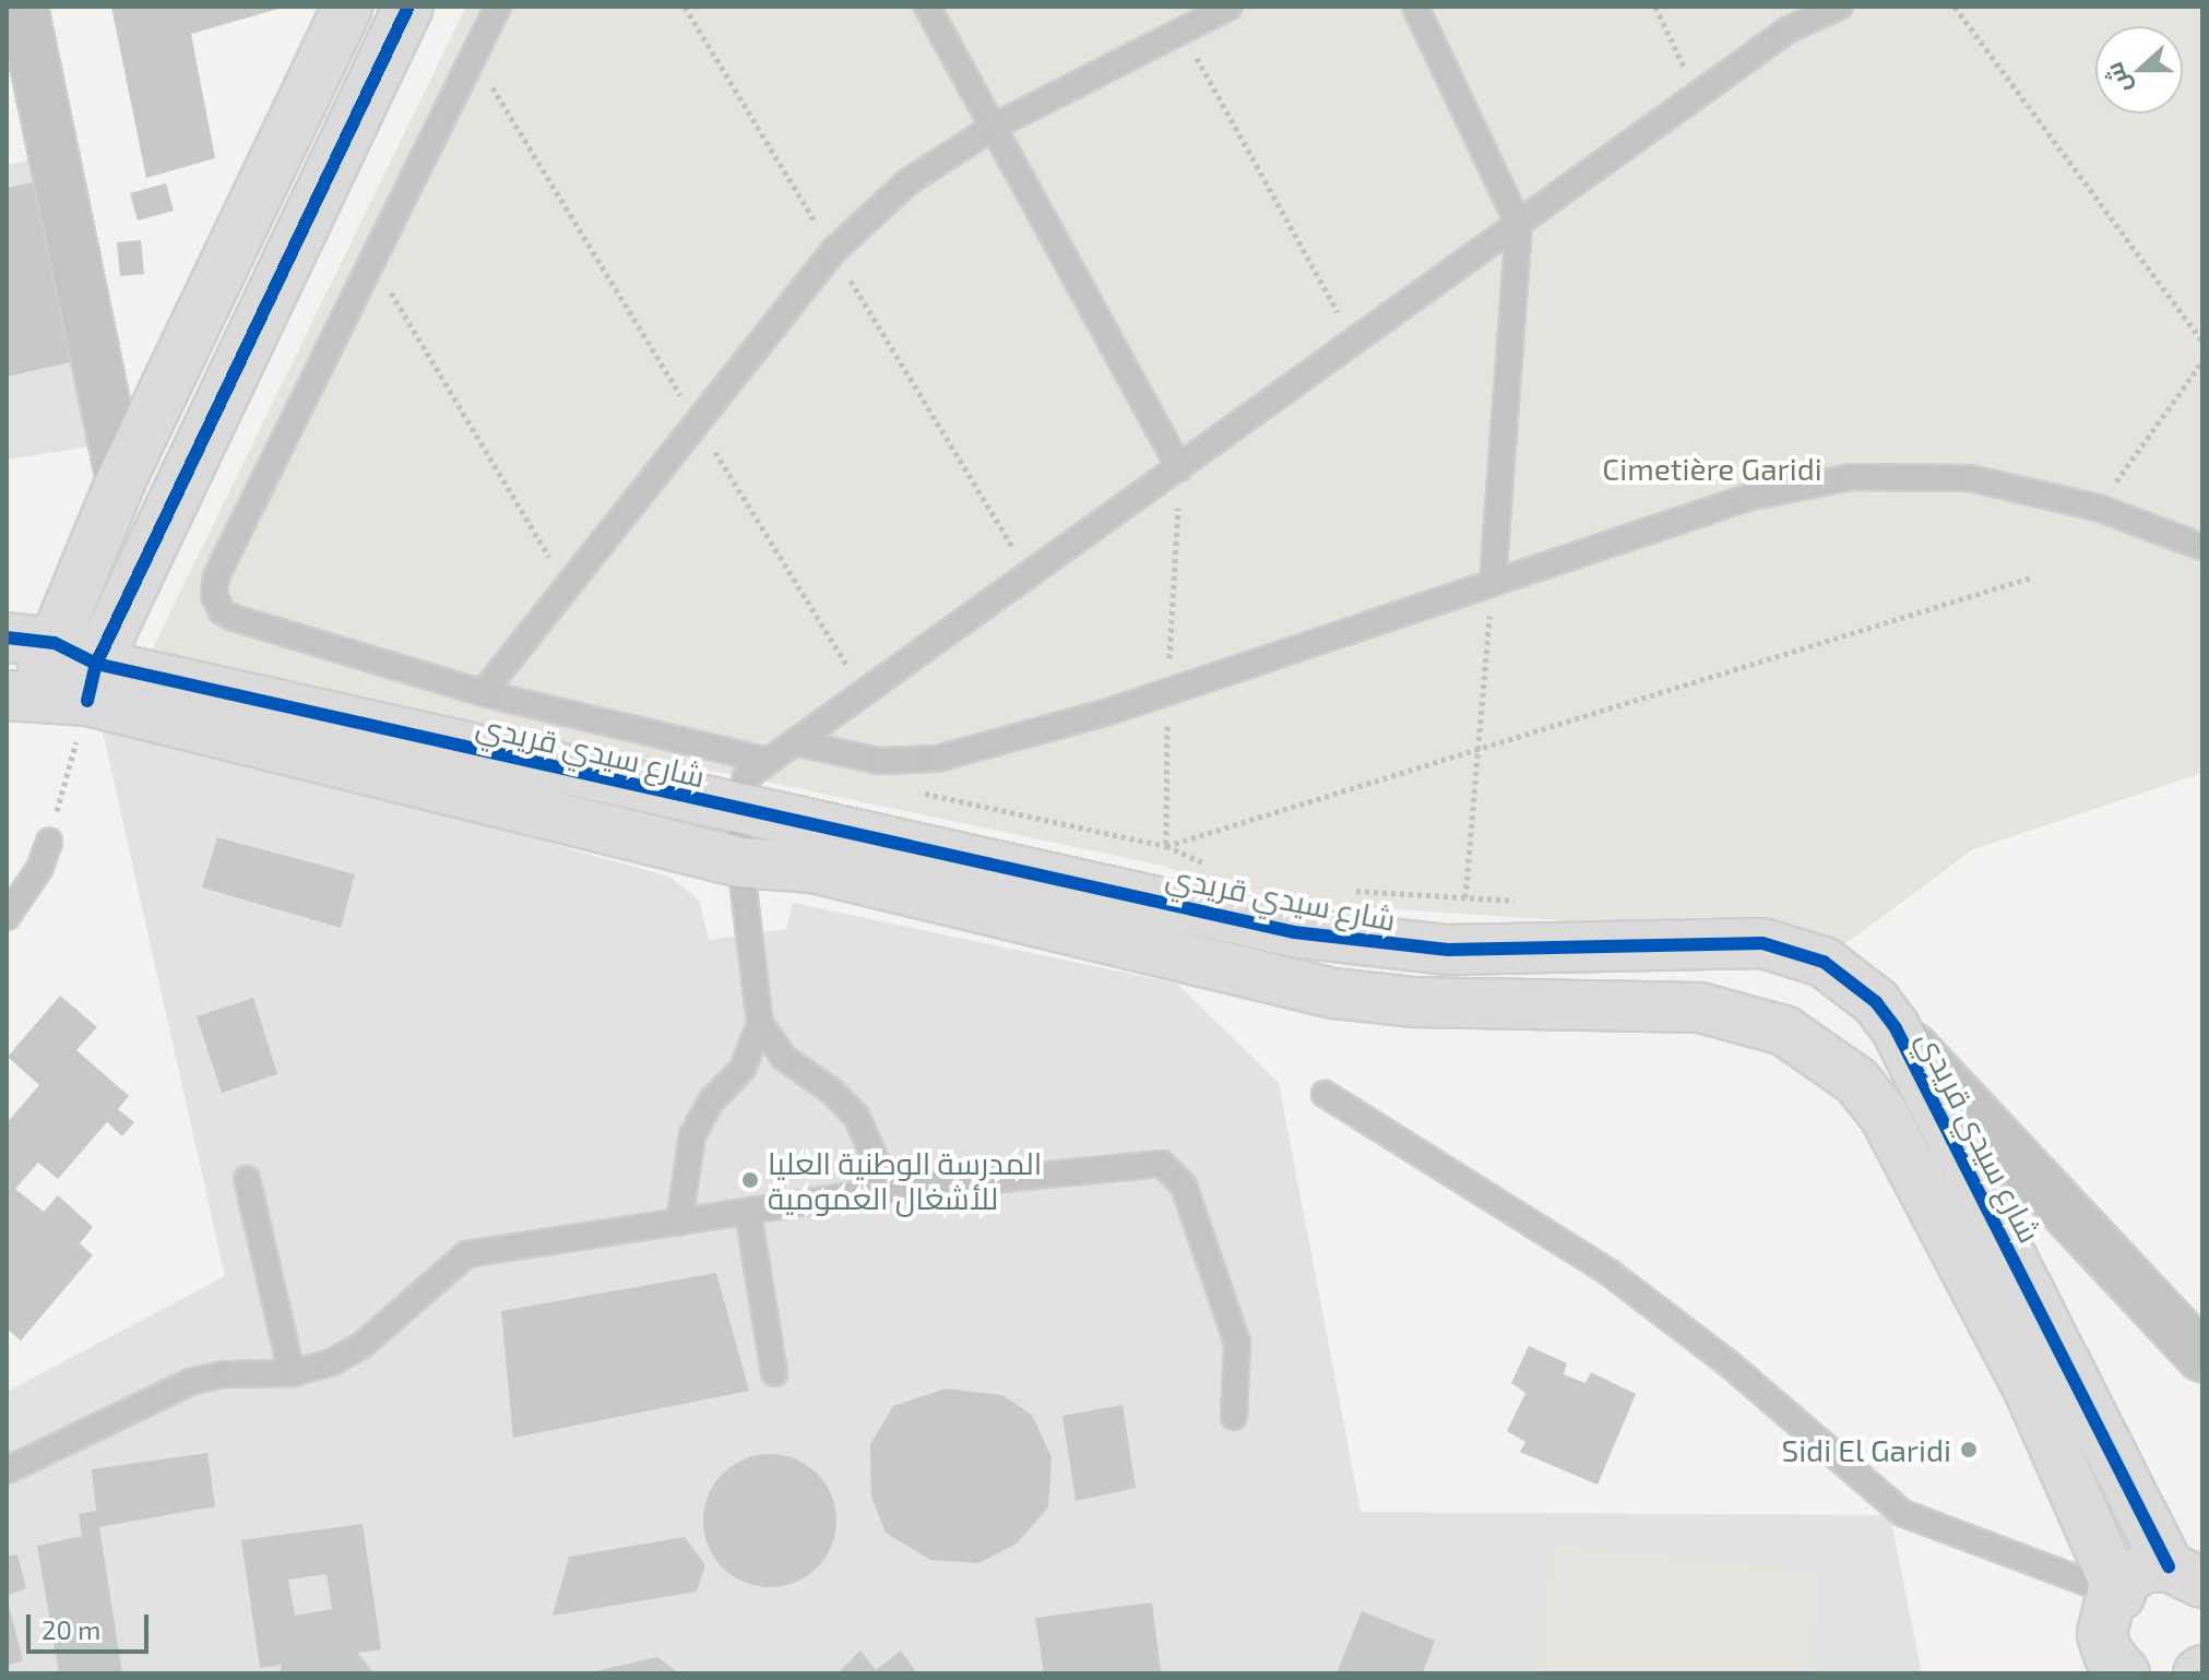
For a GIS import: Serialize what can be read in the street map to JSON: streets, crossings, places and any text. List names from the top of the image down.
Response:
{
  "streets": {
    "street": ["شارع سيدي قريدي"]
  },
  "parks": ["Cimetière Garidi"],
  "places": ["المدرسة الوطنية العليا للأشغال العمومية", "Sidi El Garidi"],
  "scale_bar": "20 m",
  "north": "left"
}
